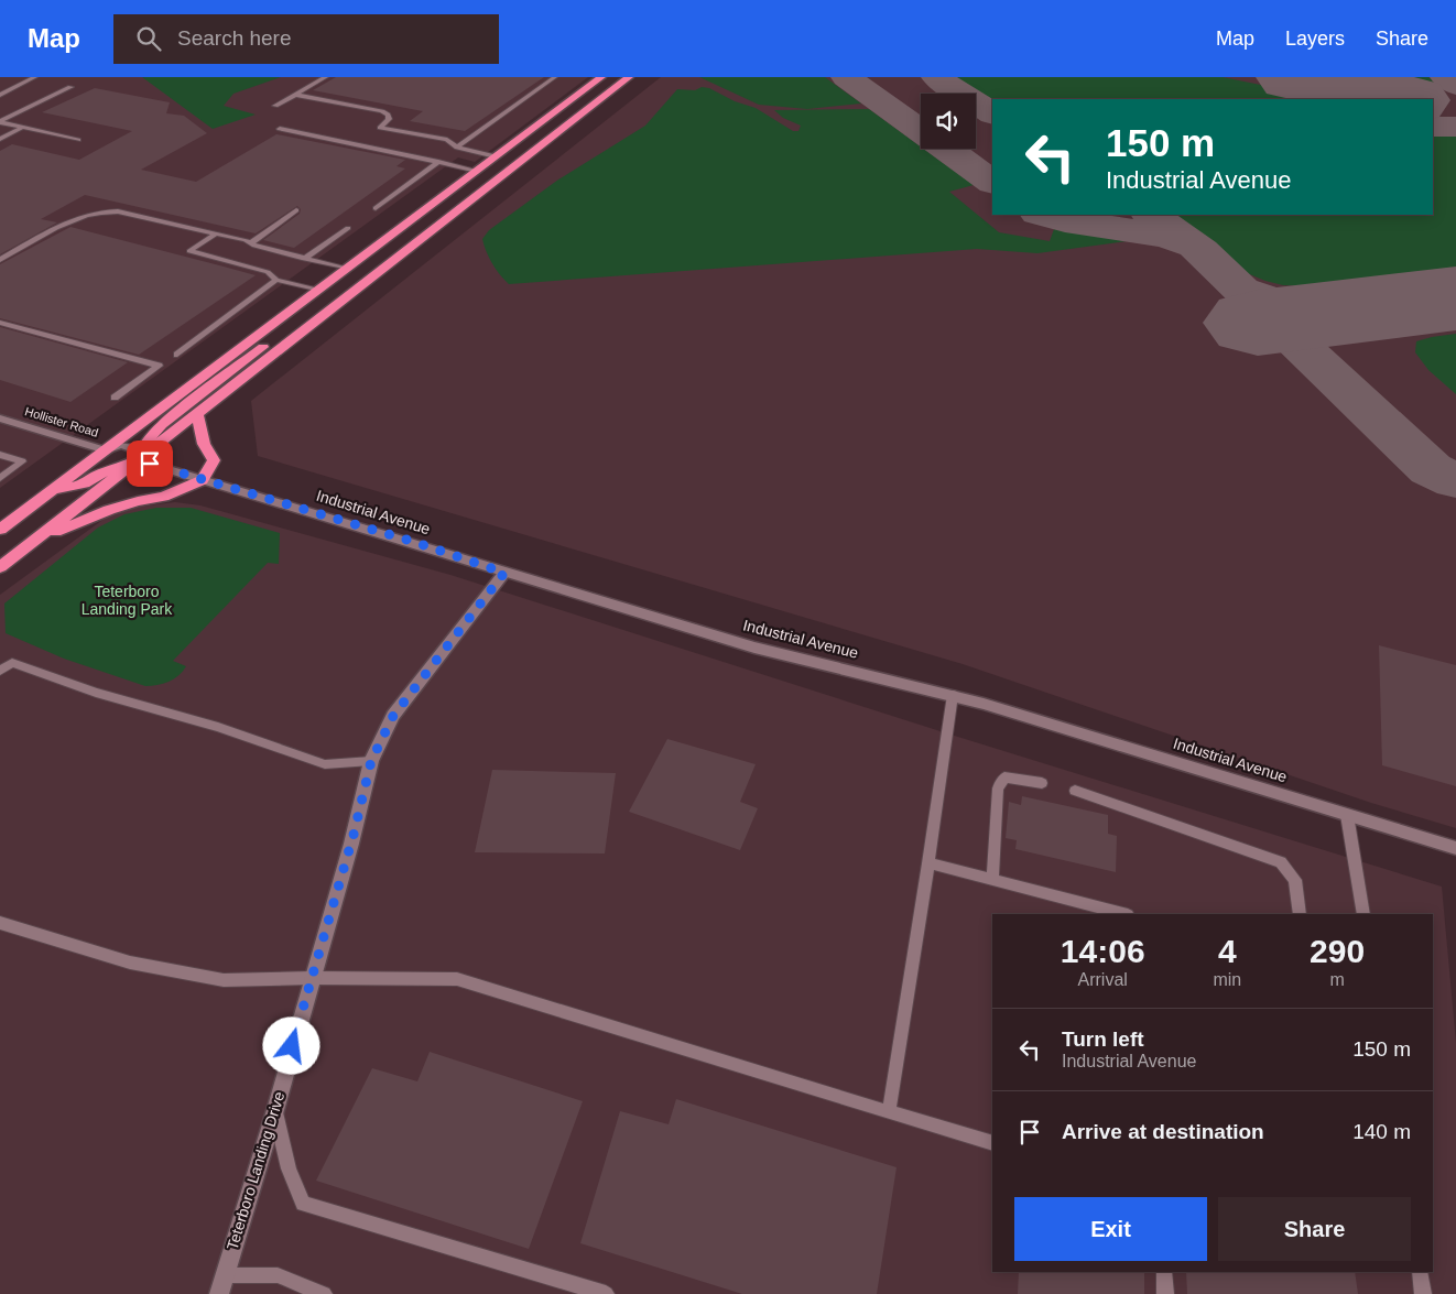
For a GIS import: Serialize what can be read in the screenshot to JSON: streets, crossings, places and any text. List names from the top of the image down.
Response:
{
  "streets": {
    "street": ["Hollister Road", "Industrial Avenue", "Teterboro Landing Drive"]
  },
  "crossings": [
    ["Hollister Road", "Industrial Avenue"],
    ["Industrial Avenue", "Teterboro Landing Drive"]
  ],
  "parks": ["Teterboro Landing Park"],
  "page": {
    "header": "Map",
    "search": "Search here",
    "nav": ["Map", "Layers", "Share"],
    "turn": ["150 m", "Industrial Avenue"],
    "eta": [
      "14:06",
      "Arrival",
      "4",
      "min",
      "290",
      "m"
    ],
    "list": [
      {
        "name": "Turn left",
        "note": "Industrial Avenue",
        "value": "150 m"
      },
      {
        "name": "Arrive at destination",
        "value": "140 m"
      }
    ],
    "buttons": ["Exit", "Share"]
  }
}
